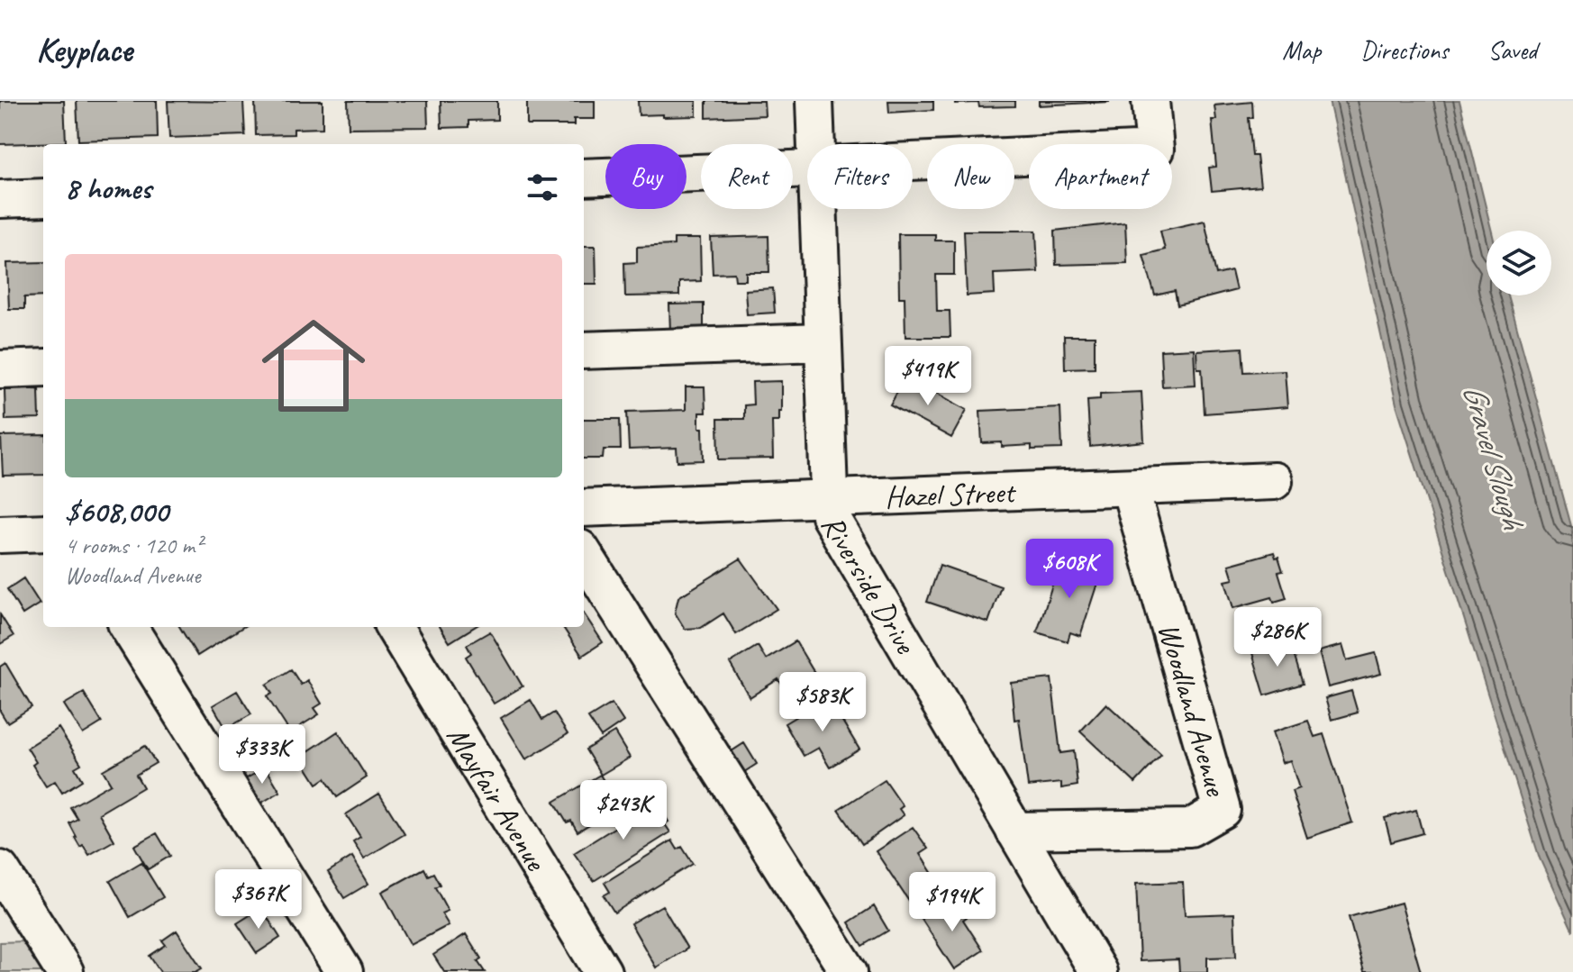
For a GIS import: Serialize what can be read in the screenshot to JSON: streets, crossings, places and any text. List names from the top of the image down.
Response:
{
  "streets": {
    "street": [
      "Hazel Street",
      "Riverside Drive",
      "Woodland Avenue",
      "Mayfair Avenue"
    ]
  },
  "crossings": [
    ["Hazel Street", "Riverside Drive"],
    ["Hazel Street", "Woodland Avenue"],
    ["Riverside Drive", "Woodland Avenue"]
  ],
  "water": ["Gravel Slough"],
  "page": {
    "header": "Keyplace",
    "nav": ["Map", "Directions", "Saved"],
    "chip": [
      "Buy",
      "Rent",
      "Filters",
      "New",
      "Apartment"
    ],
    "heading": "8 homes",
    "list": [
      {
        "name": "$608,000",
        "note": "4 rooms · 120 m² · Woodland Avenue"
      }
    ],
    "price": [
      "$419K",
      "$608K",
      "$286K",
      "$583K",
      "$333K",
      "$243K",
      "$367K",
      "$194K"
    ]
  }
}
